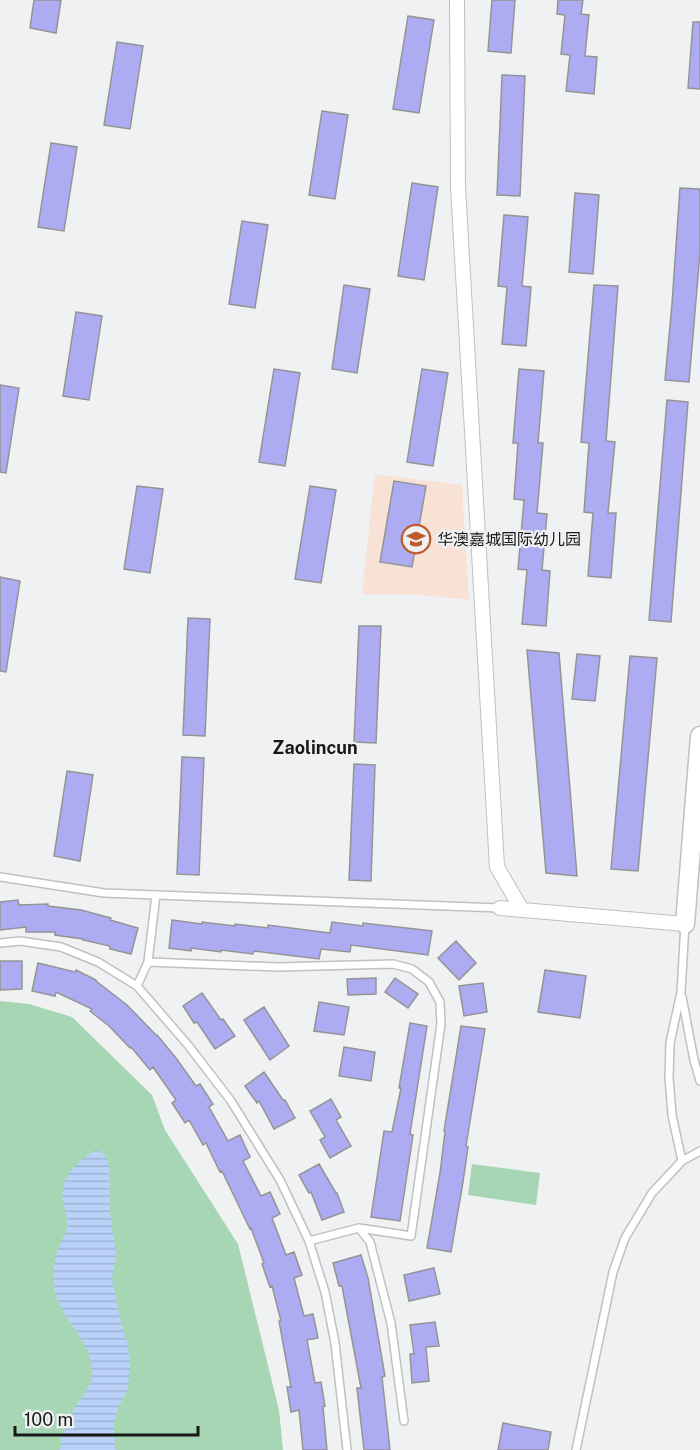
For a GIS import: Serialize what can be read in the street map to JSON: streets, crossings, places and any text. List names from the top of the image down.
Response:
{
  "districts": ["Zaolincun"],
  "places": {
    "school or university": ["华澳嘉城国际幼儿园"]
  },
  "scale_bar": "100 m"
}
